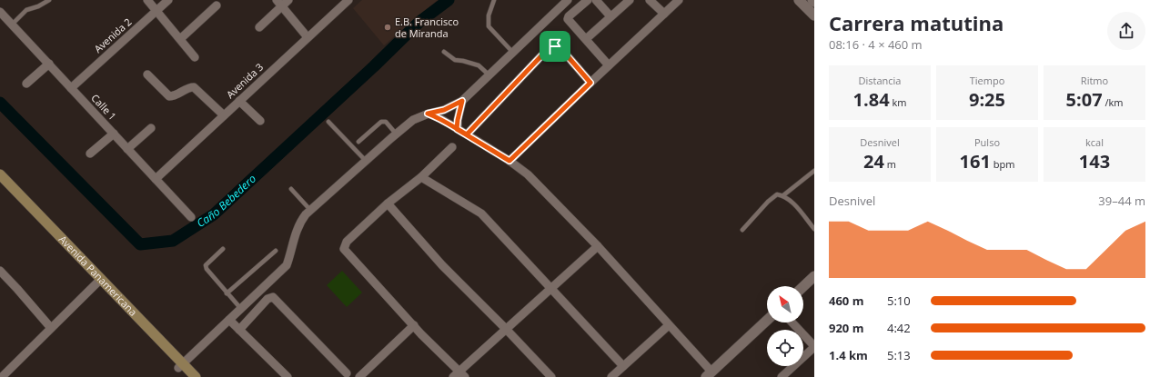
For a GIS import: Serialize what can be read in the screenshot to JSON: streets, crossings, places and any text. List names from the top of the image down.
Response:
{
  "streets": {
    "main road": ["Avenida Panamericana"],
    "street": ["Avenida 2", "Avenida 3", "Calle 1"]
  },
  "crossings": [
    ["Avenida 2", "Calle 1"],
    ["Avenida 3", "Calle 1"]
  ],
  "water": ["Caño Bebedero"],
  "places": ["E.B. Francisco de Miranda"],
  "north": "top left",
  "page": {
    "heading": ["Carrera matutina", "08:16 · 4 × 460 m"],
    "stats": [
      ["Distancia", "1.84 km"],
      ["Tiempo", "9:25"],
      ["Ritmo", "5:07 /km"],
      ["Desnivel", "24 m"],
      ["Pulso", "161 bpm"],
      ["kcal", "143"]
    ],
    "chart": ["Desnivel", "39–44 m"],
    "list": [
      {
        "name": "460 m",
        "note": "5:10"
      },
      {
        "name": "920 m",
        "note": "4:42"
      },
      {
        "name": "1.4 km",
        "note": "5:13"
      }
    ]
  }
}
